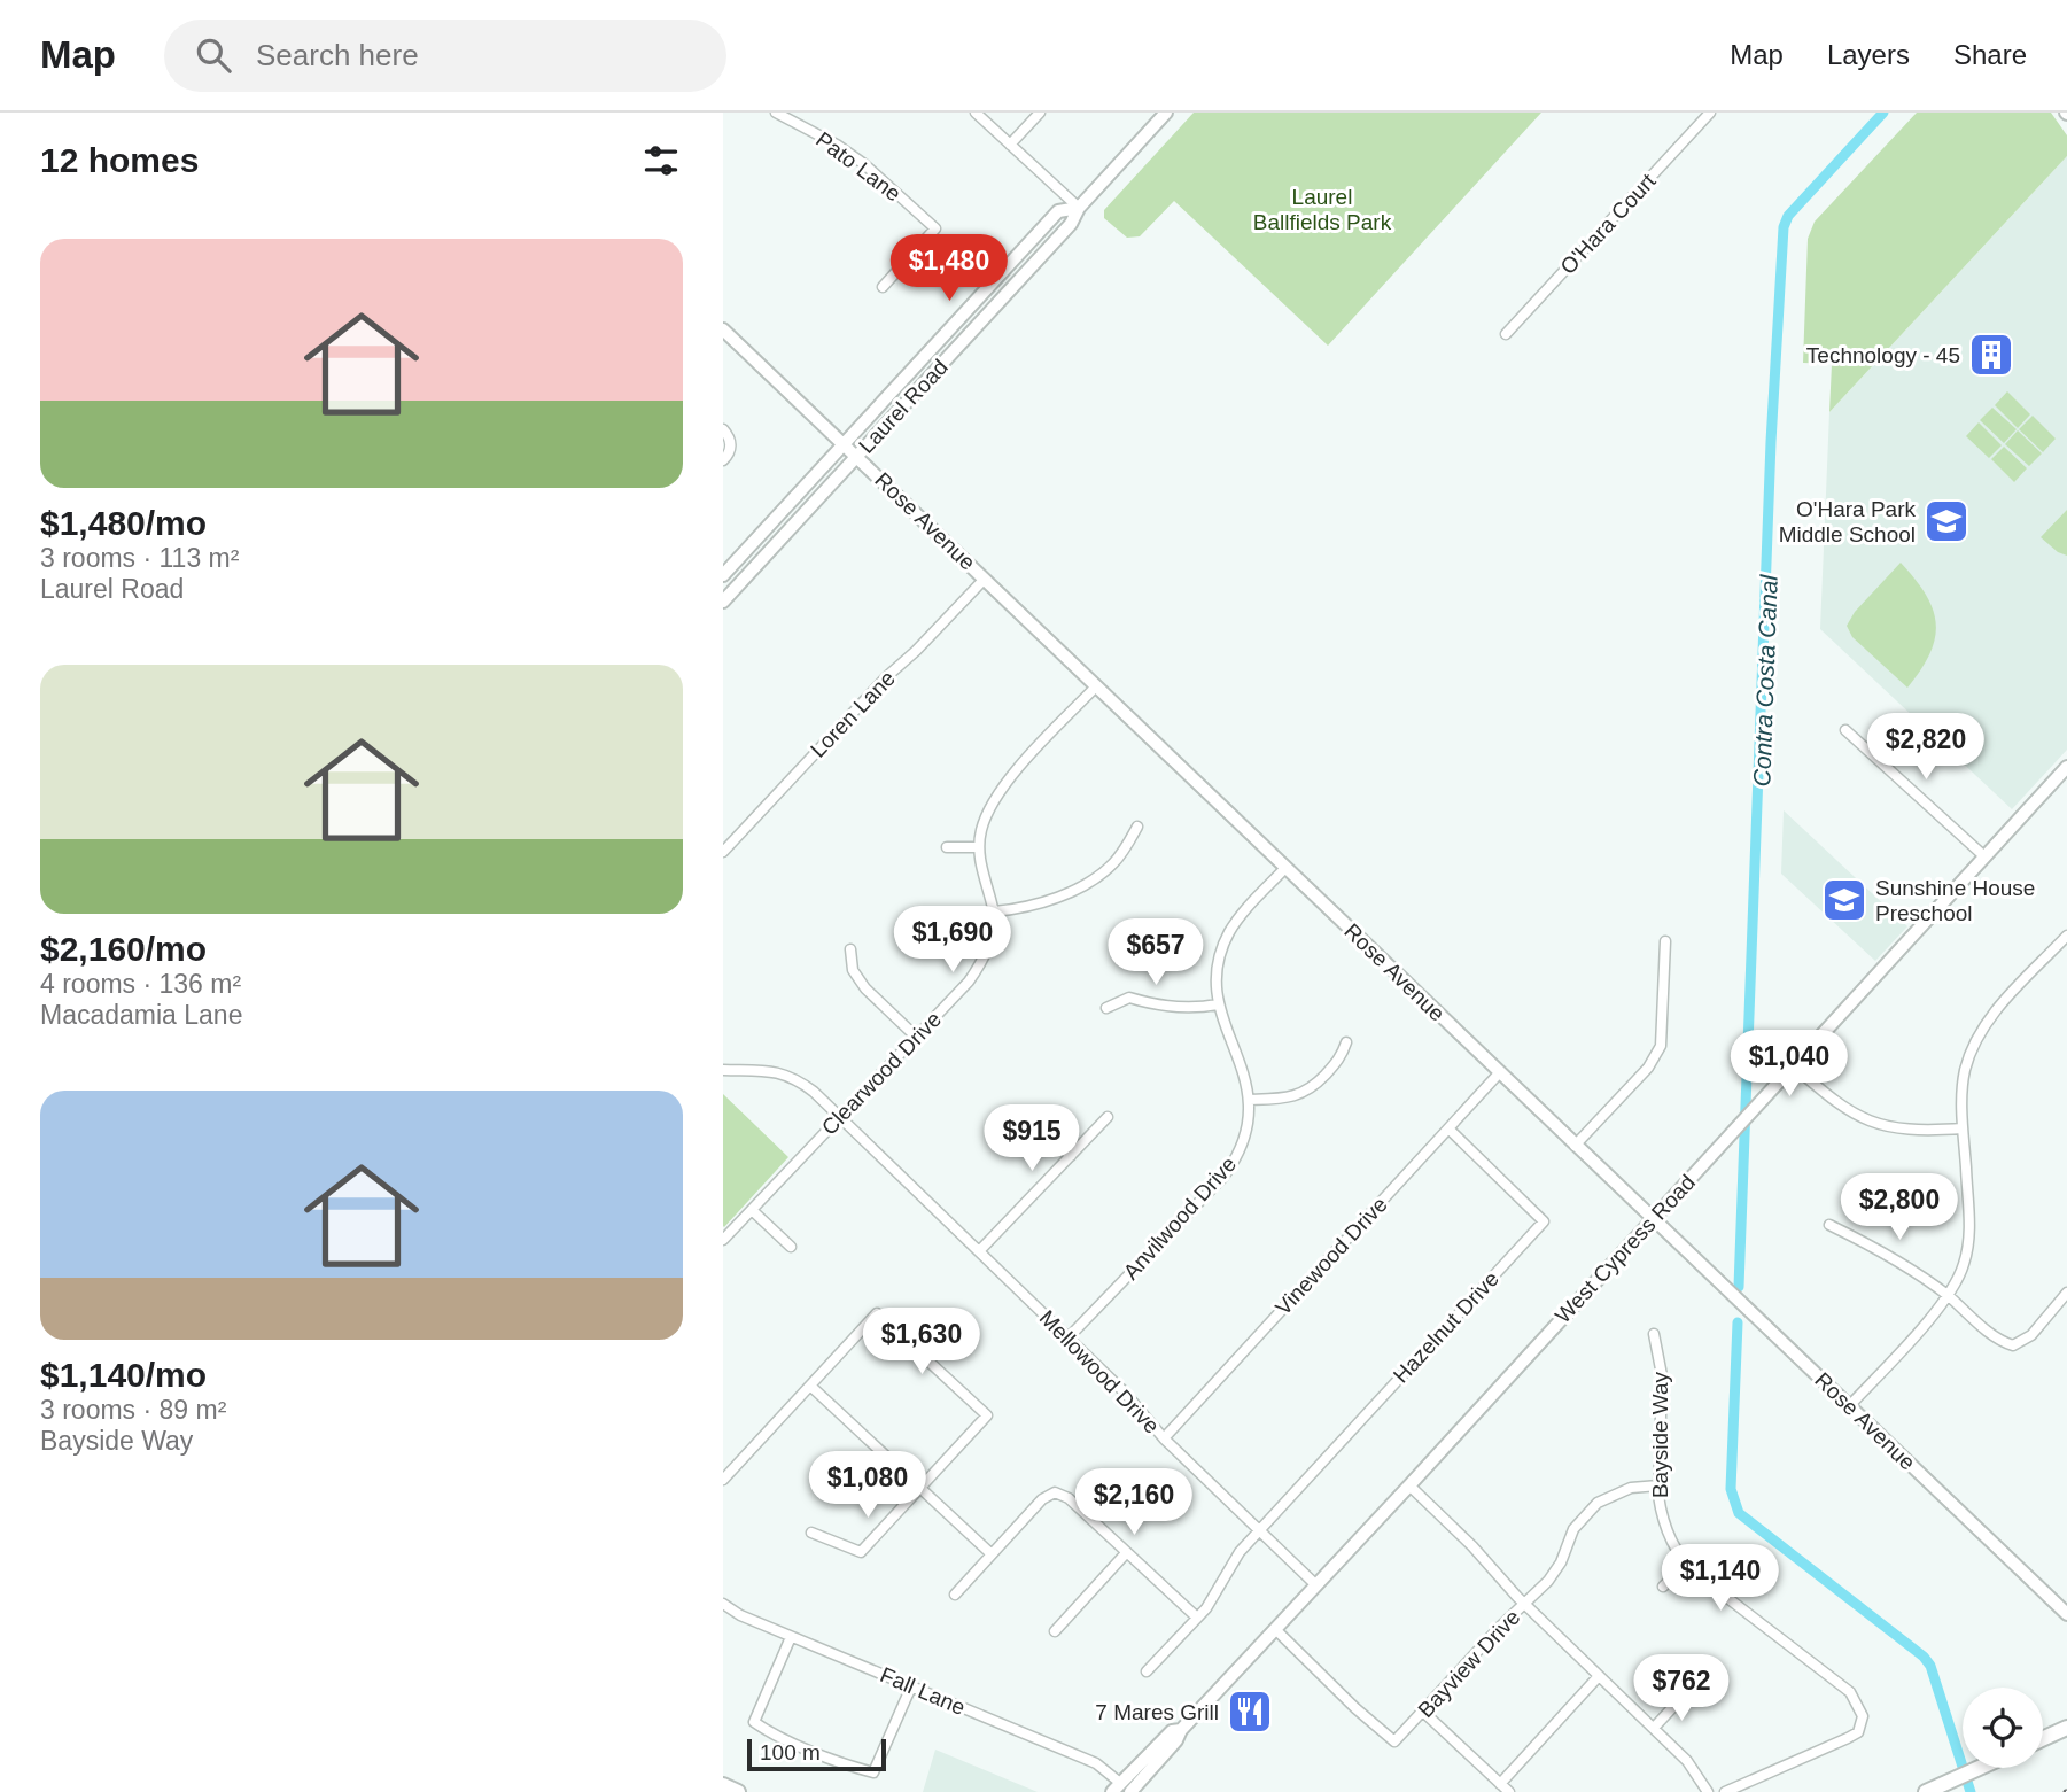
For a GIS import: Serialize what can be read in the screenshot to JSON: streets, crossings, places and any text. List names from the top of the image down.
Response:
{
  "streets": {
    "street": [
      "Pato Lane",
      "O'Hara Court",
      "Laurel Road",
      "Rose Avenue",
      "Loren Lane",
      "Clearwood Drive",
      "Anvilwood Drive",
      "West Cypress Road",
      "Vinewood Drive",
      "Hazelnut Drive",
      "Mellowood Drive",
      "Bayside Way",
      "Bayview Drive",
      "Fall Lane"
    ]
  },
  "crossings": [
    ["Laurel Road", "Rose Avenue"],
    ["Rose Avenue", "Loren Lane"],
    ["Rose Avenue", "Clearwood Drive"],
    ["Rose Avenue", "Anvilwood Drive"],
    ["Rose Avenue", "West Cypress Road"],
    ["Rose Avenue", "Vinewood Drive"],
    ["Clearwood Drive", "Mellowood Drive"],
    ["Anvilwood Drive", "Mellowood Drive"],
    ["West Cypress Road", "Mellowood Drive"],
    ["West Cypress Road", "Bayview Drive"],
    ["West Cypress Road", "Fall Lane"],
    ["Vinewood Drive", "Hazelnut Drive"],
    ["Vinewood Drive", "Mellowood Drive"],
    ["Hazelnut Drive", "Mellowood Drive"],
    ["Bayside Way", "Bayview Drive"]
  ],
  "water": ["Contra Costa Canal"],
  "parks": ["Laurel Ballfields Park"],
  "places": {
    "building": ["Technology - 45"],
    "school or university": ["O'Hara Park Middle School", "Sunshine House Preschool"],
    "restaurant": ["7 Mares Grill"]
  },
  "scale_bar": "100 m",
  "page": {
    "header": "Map",
    "search": "Search here",
    "nav": ["Map", "Layers", "Share"],
    "heading": "12 homes",
    "list": [
      {
        "name": "$1,480/mo",
        "note": "3 rooms · 113 m² · Laurel Road"
      },
      {
        "name": "$2,160/mo",
        "note": "4 rooms · 136 m² · Macadamia Lane"
      },
      {
        "name": "$1,140/mo",
        "note": "3 rooms · 89 m² · Bayside Way"
      }
    ],
    "price": [
      "$1,480",
      "$2,820",
      "$1,690",
      "$657",
      "$1,040",
      "$915",
      "$2,800",
      "$1,630",
      "$1,080",
      "$2,160",
      "$1,140",
      "$762"
    ],
    "scale": "100 m"
  }
}
